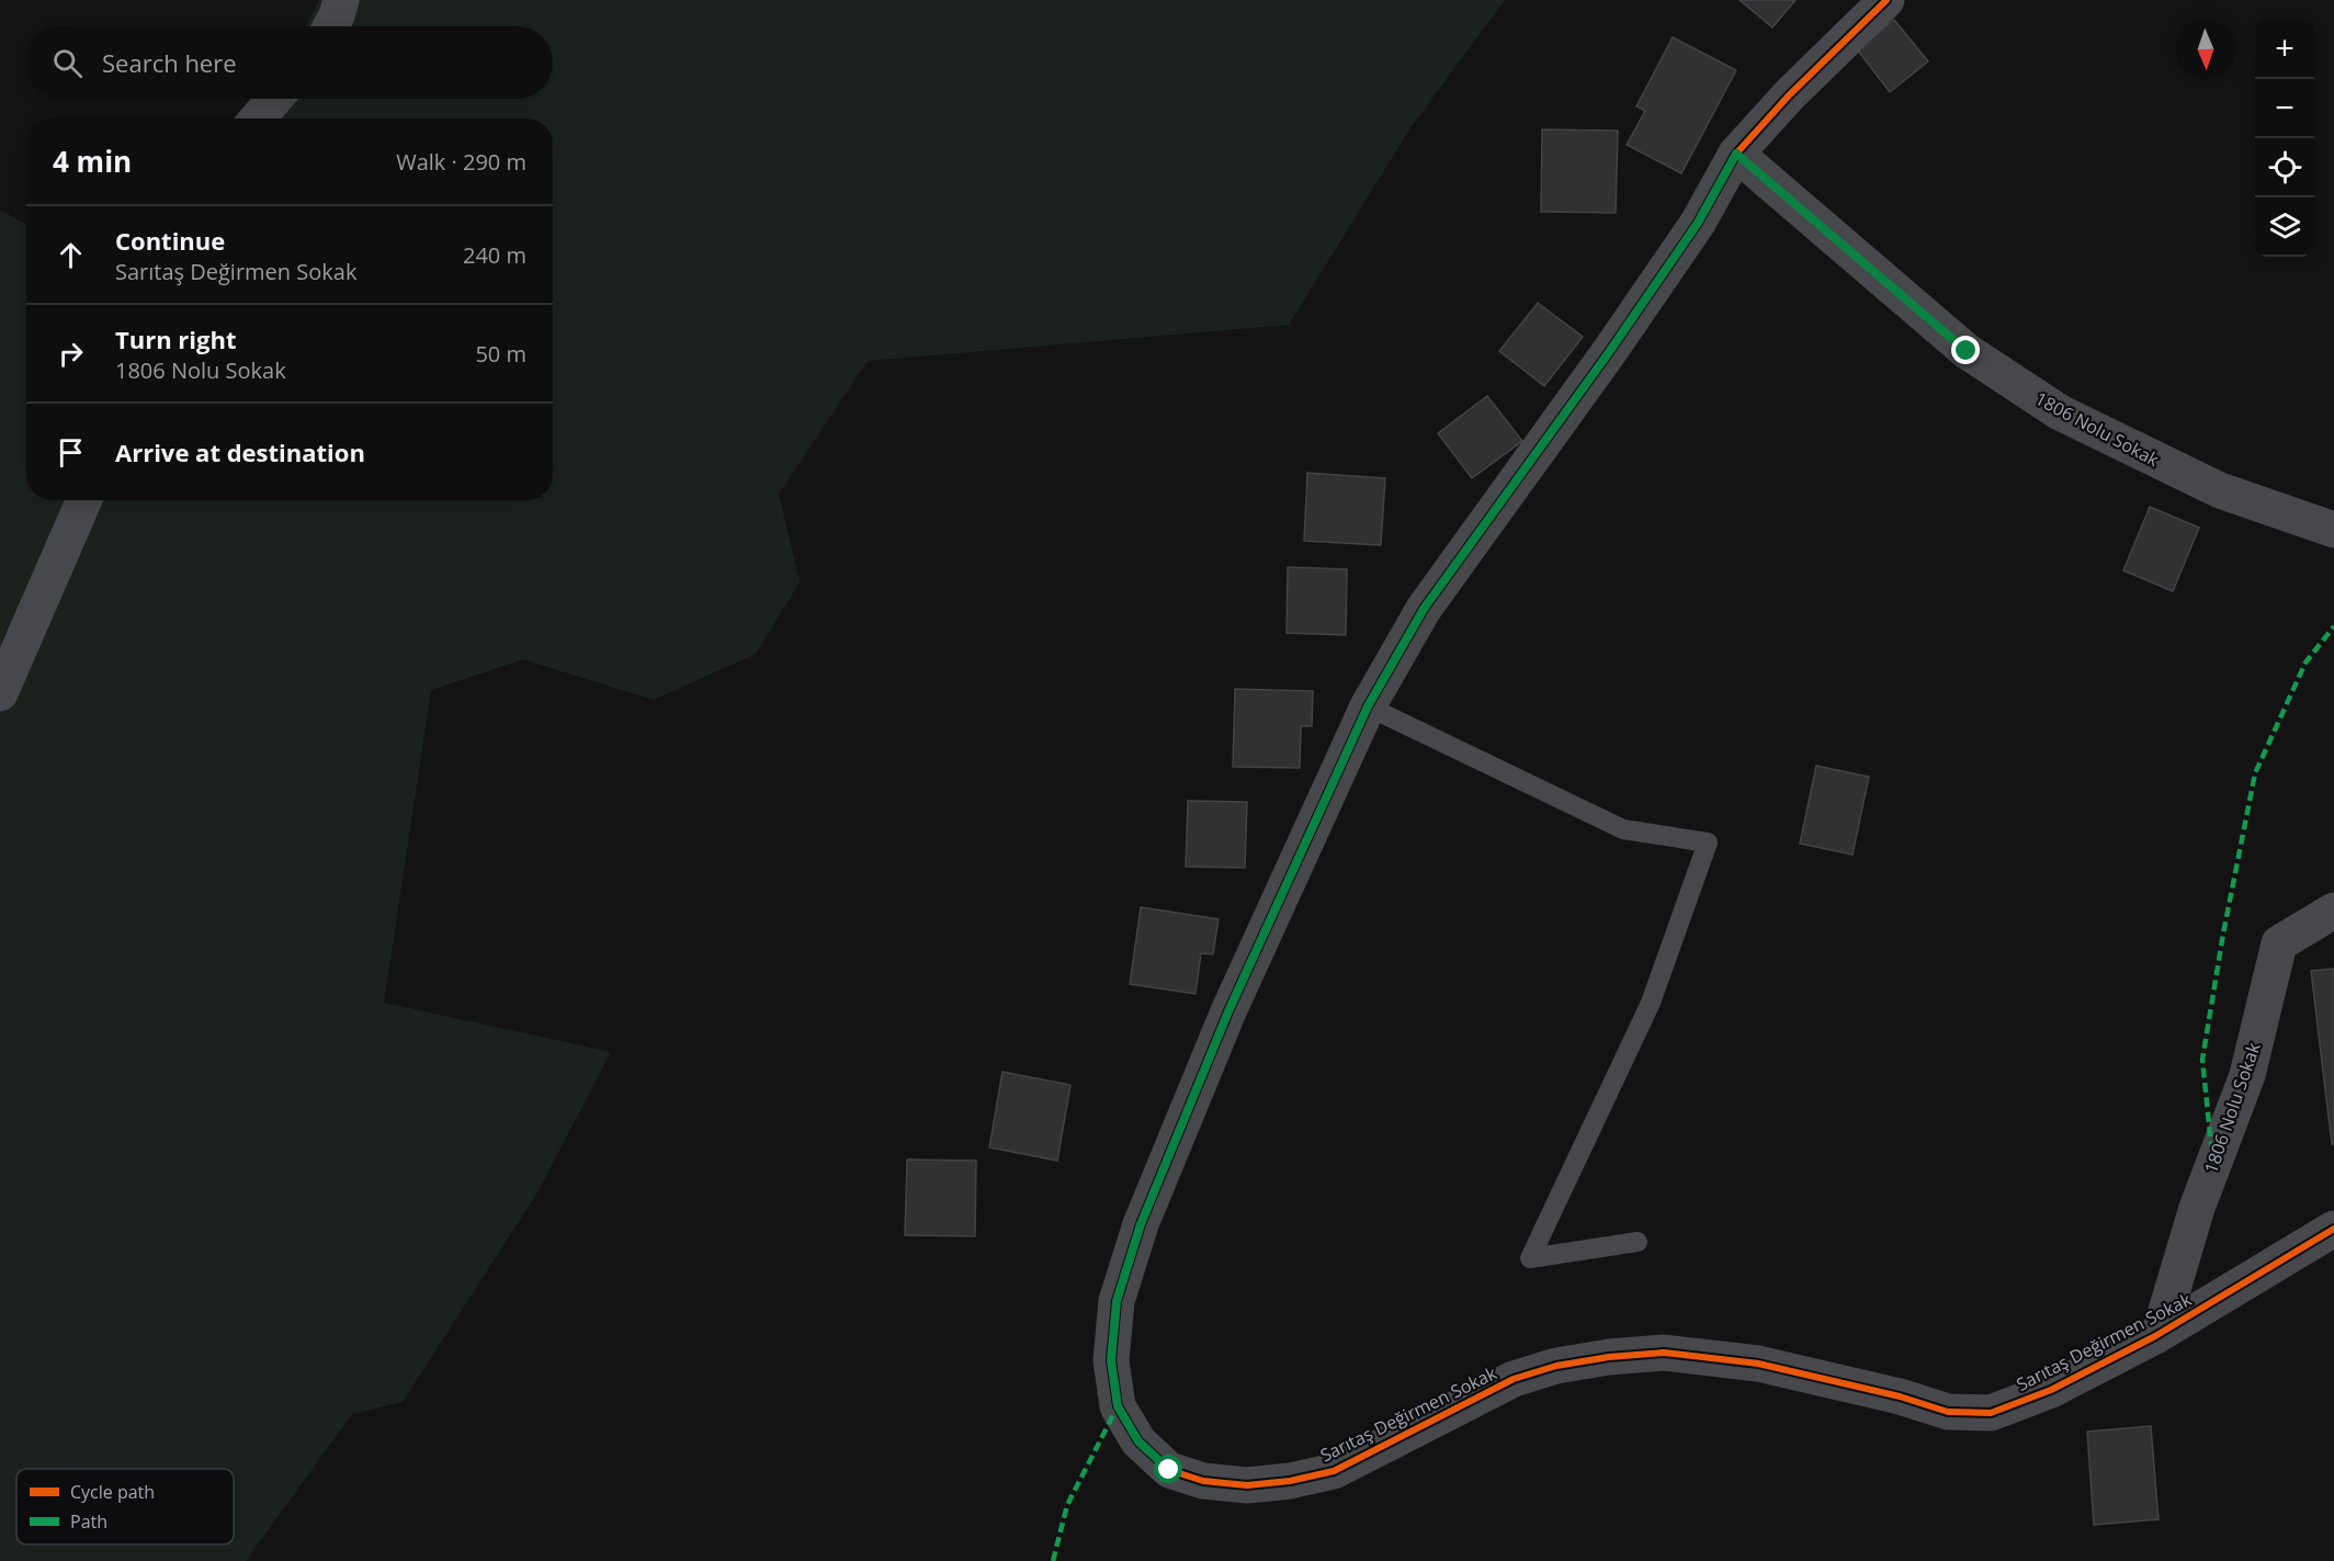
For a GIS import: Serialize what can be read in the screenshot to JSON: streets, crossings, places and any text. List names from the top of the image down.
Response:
{
  "streets": {
    "street": ["1806 Nolu Sokak", "Sarıtaş Değirmen Sokak"]
  },
  "crossings": [
    ["1806 Nolu Sokak", "Sarıtaş Değirmen Sokak"]
  ],
  "legend": ["Cycle path", "Path"],
  "north": "bottom",
  "page": {
    "map_buttons": ["+", "−"],
    "search": "Search here",
    "heading": ["4 min", "Walk · 290 m"],
    "list": [
      ["Continue", "Sarıtaş Değirmen Sokak", "240 m"],
      ["Turn right", "1806 Nolu Sokak", "50 m"],
      "Arrive at destination"
    ]
  }
}
